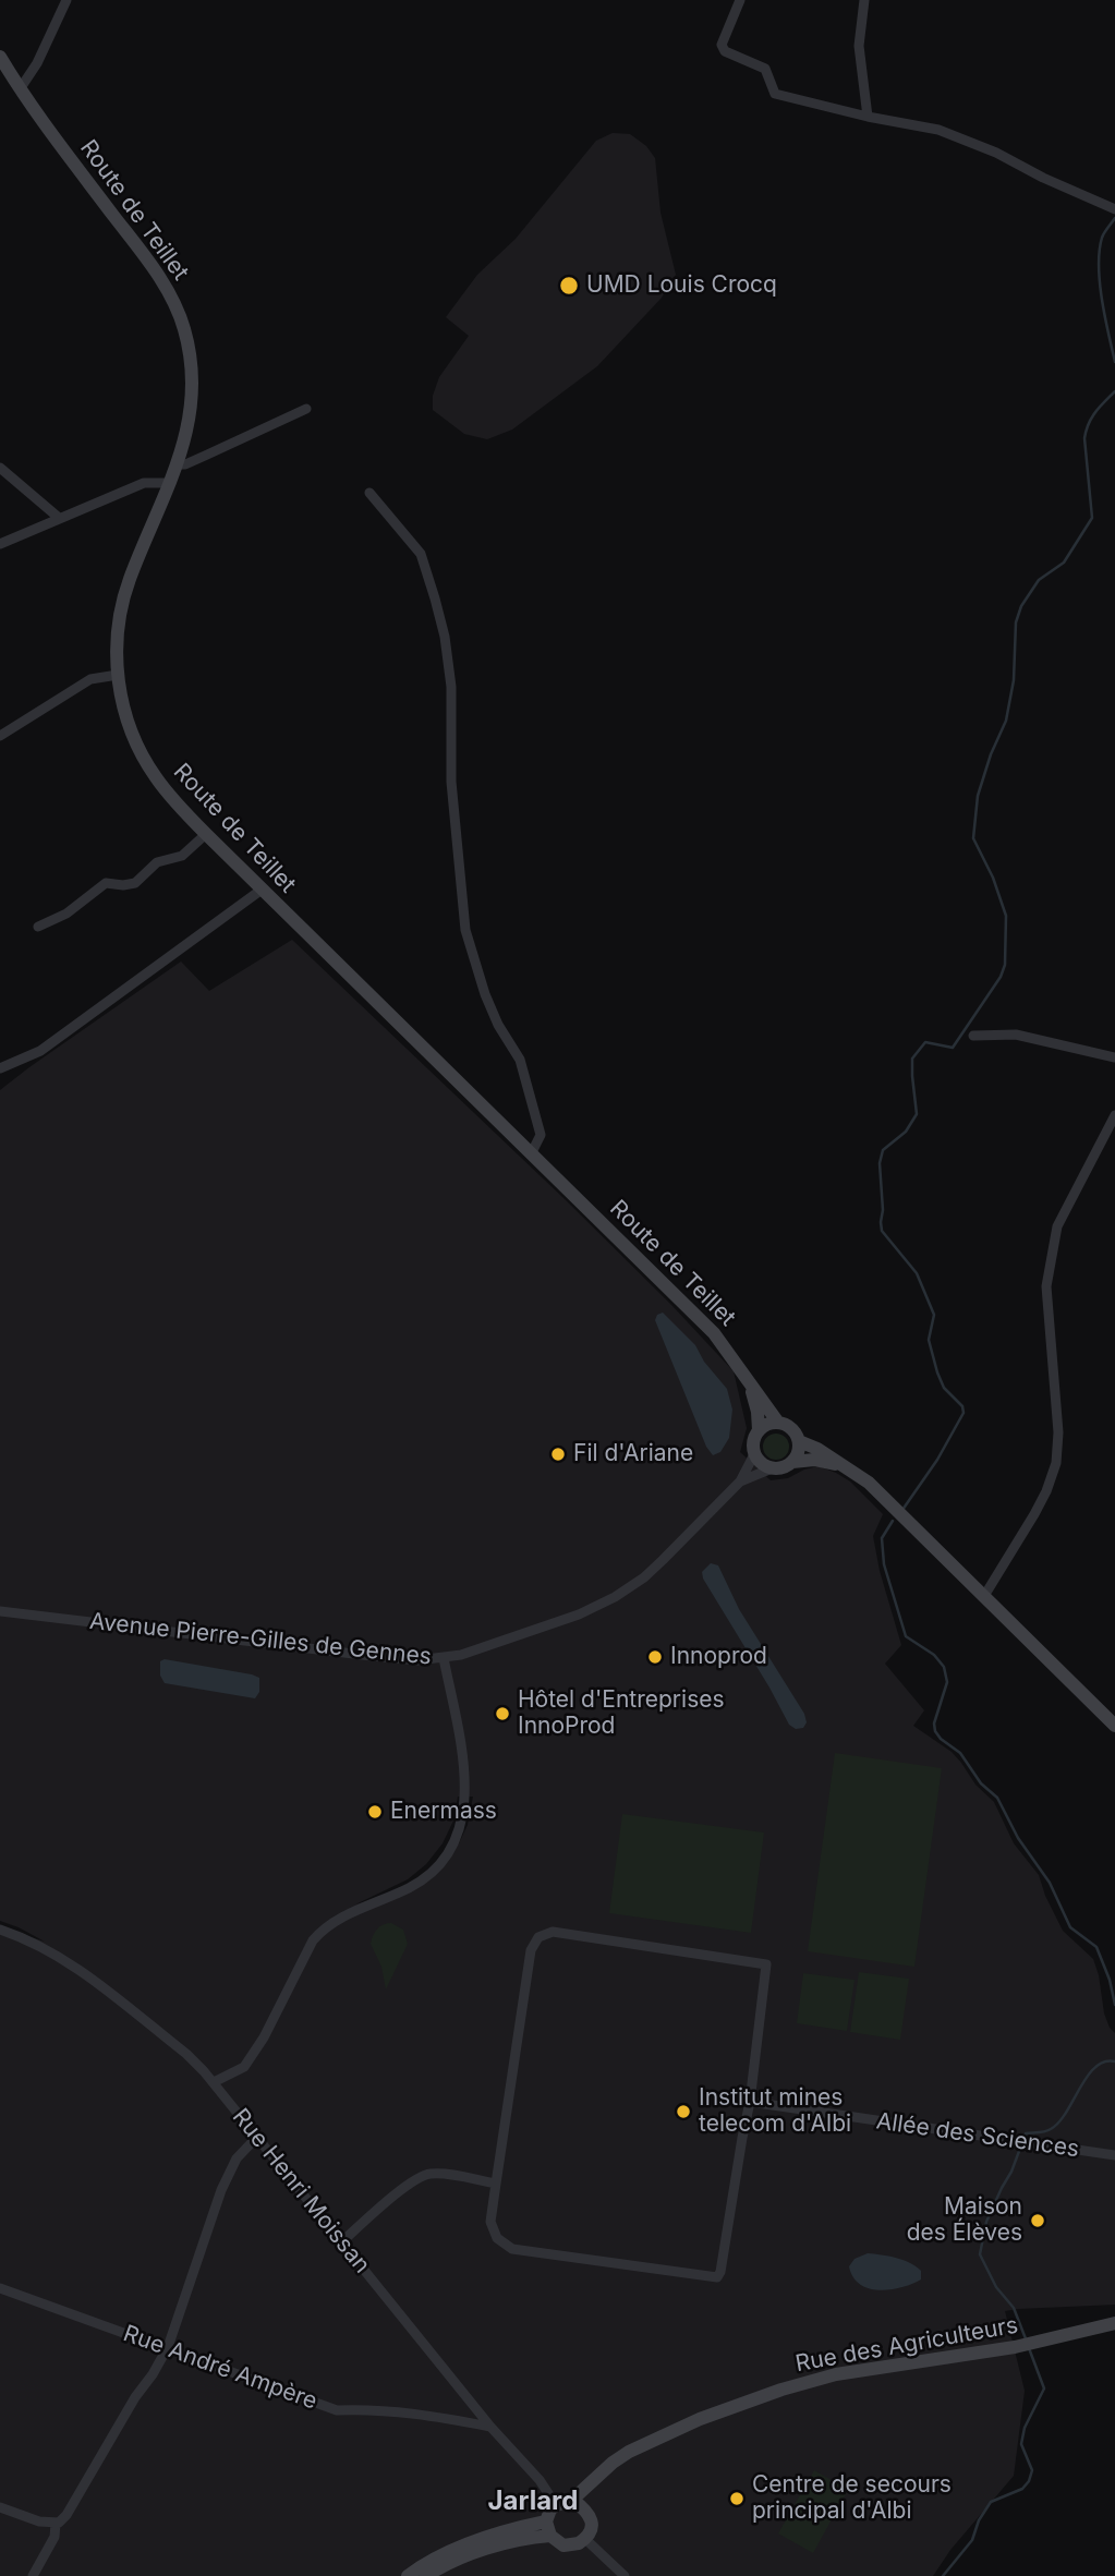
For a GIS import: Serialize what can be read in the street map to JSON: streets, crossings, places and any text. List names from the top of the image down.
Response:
{
  "streets": {
    "main road": ["Route de Teillet", "Rue des Agriculteurs"],
    "street": [
      "Avenue Pierre-Gilles de Gennes",
      "Allée des Sciences",
      "Rue Henri Moissan",
      "Rue André Ampère"
    ]
  },
  "crossings": [
    ["Route de Teillet", "Avenue Pierre-Gilles de Gennes"],
    ["Rue Henri Moissan", "Rue des Agriculteurs"],
    ["Rue Henri Moissan", "Rue André Ampère"]
  ],
  "districts": ["Jarlard"],
  "places": [
    "UMD Louis Crocq",
    "Fil d'Ariane",
    "Innoprod",
    "Hôtel d'Entreprises InnoProd",
    "Enermass",
    "Institut mines telecom d'Albi",
    "Maison des Élèves",
    "Centre de secours principal d'Albi"
  ]
}
